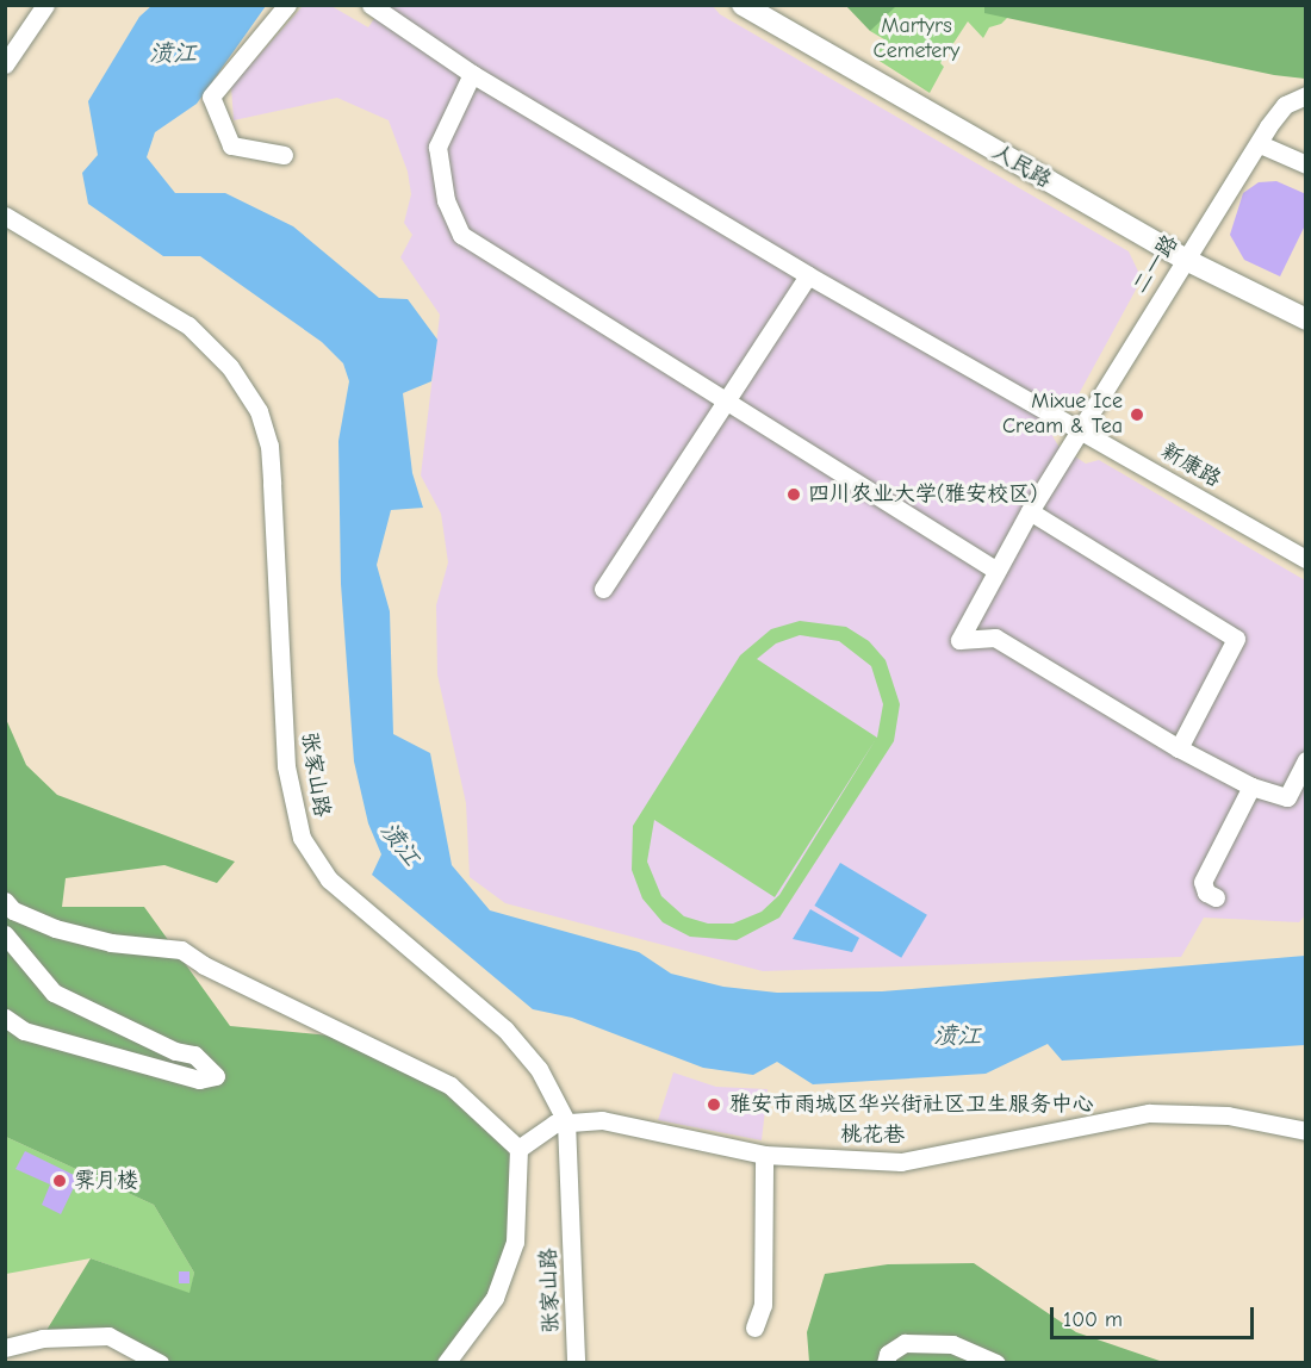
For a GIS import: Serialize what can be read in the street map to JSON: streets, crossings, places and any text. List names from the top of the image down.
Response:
{
  "streets": {
    "main road": ["人民路"],
    "street": [
      "二一路",
      "新康路",
      "张家山路",
      "桃花巷"
    ]
  },
  "crossings": [
    ["人民路", "二一路"],
    ["二一路", "新康路"],
    ["张家山路", "桃花巷"]
  ],
  "water": ["𣸣江"],
  "parks": ["Martyrs Cemetery"],
  "places": [
    "Mixue Ice Cream & Tea",
    "四川农业大学(雅安校区)",
    "雅安市雨城区华兴街社区卫生服务中心",
    "霁月楼"
  ],
  "scale_bar": "100 m"
}
